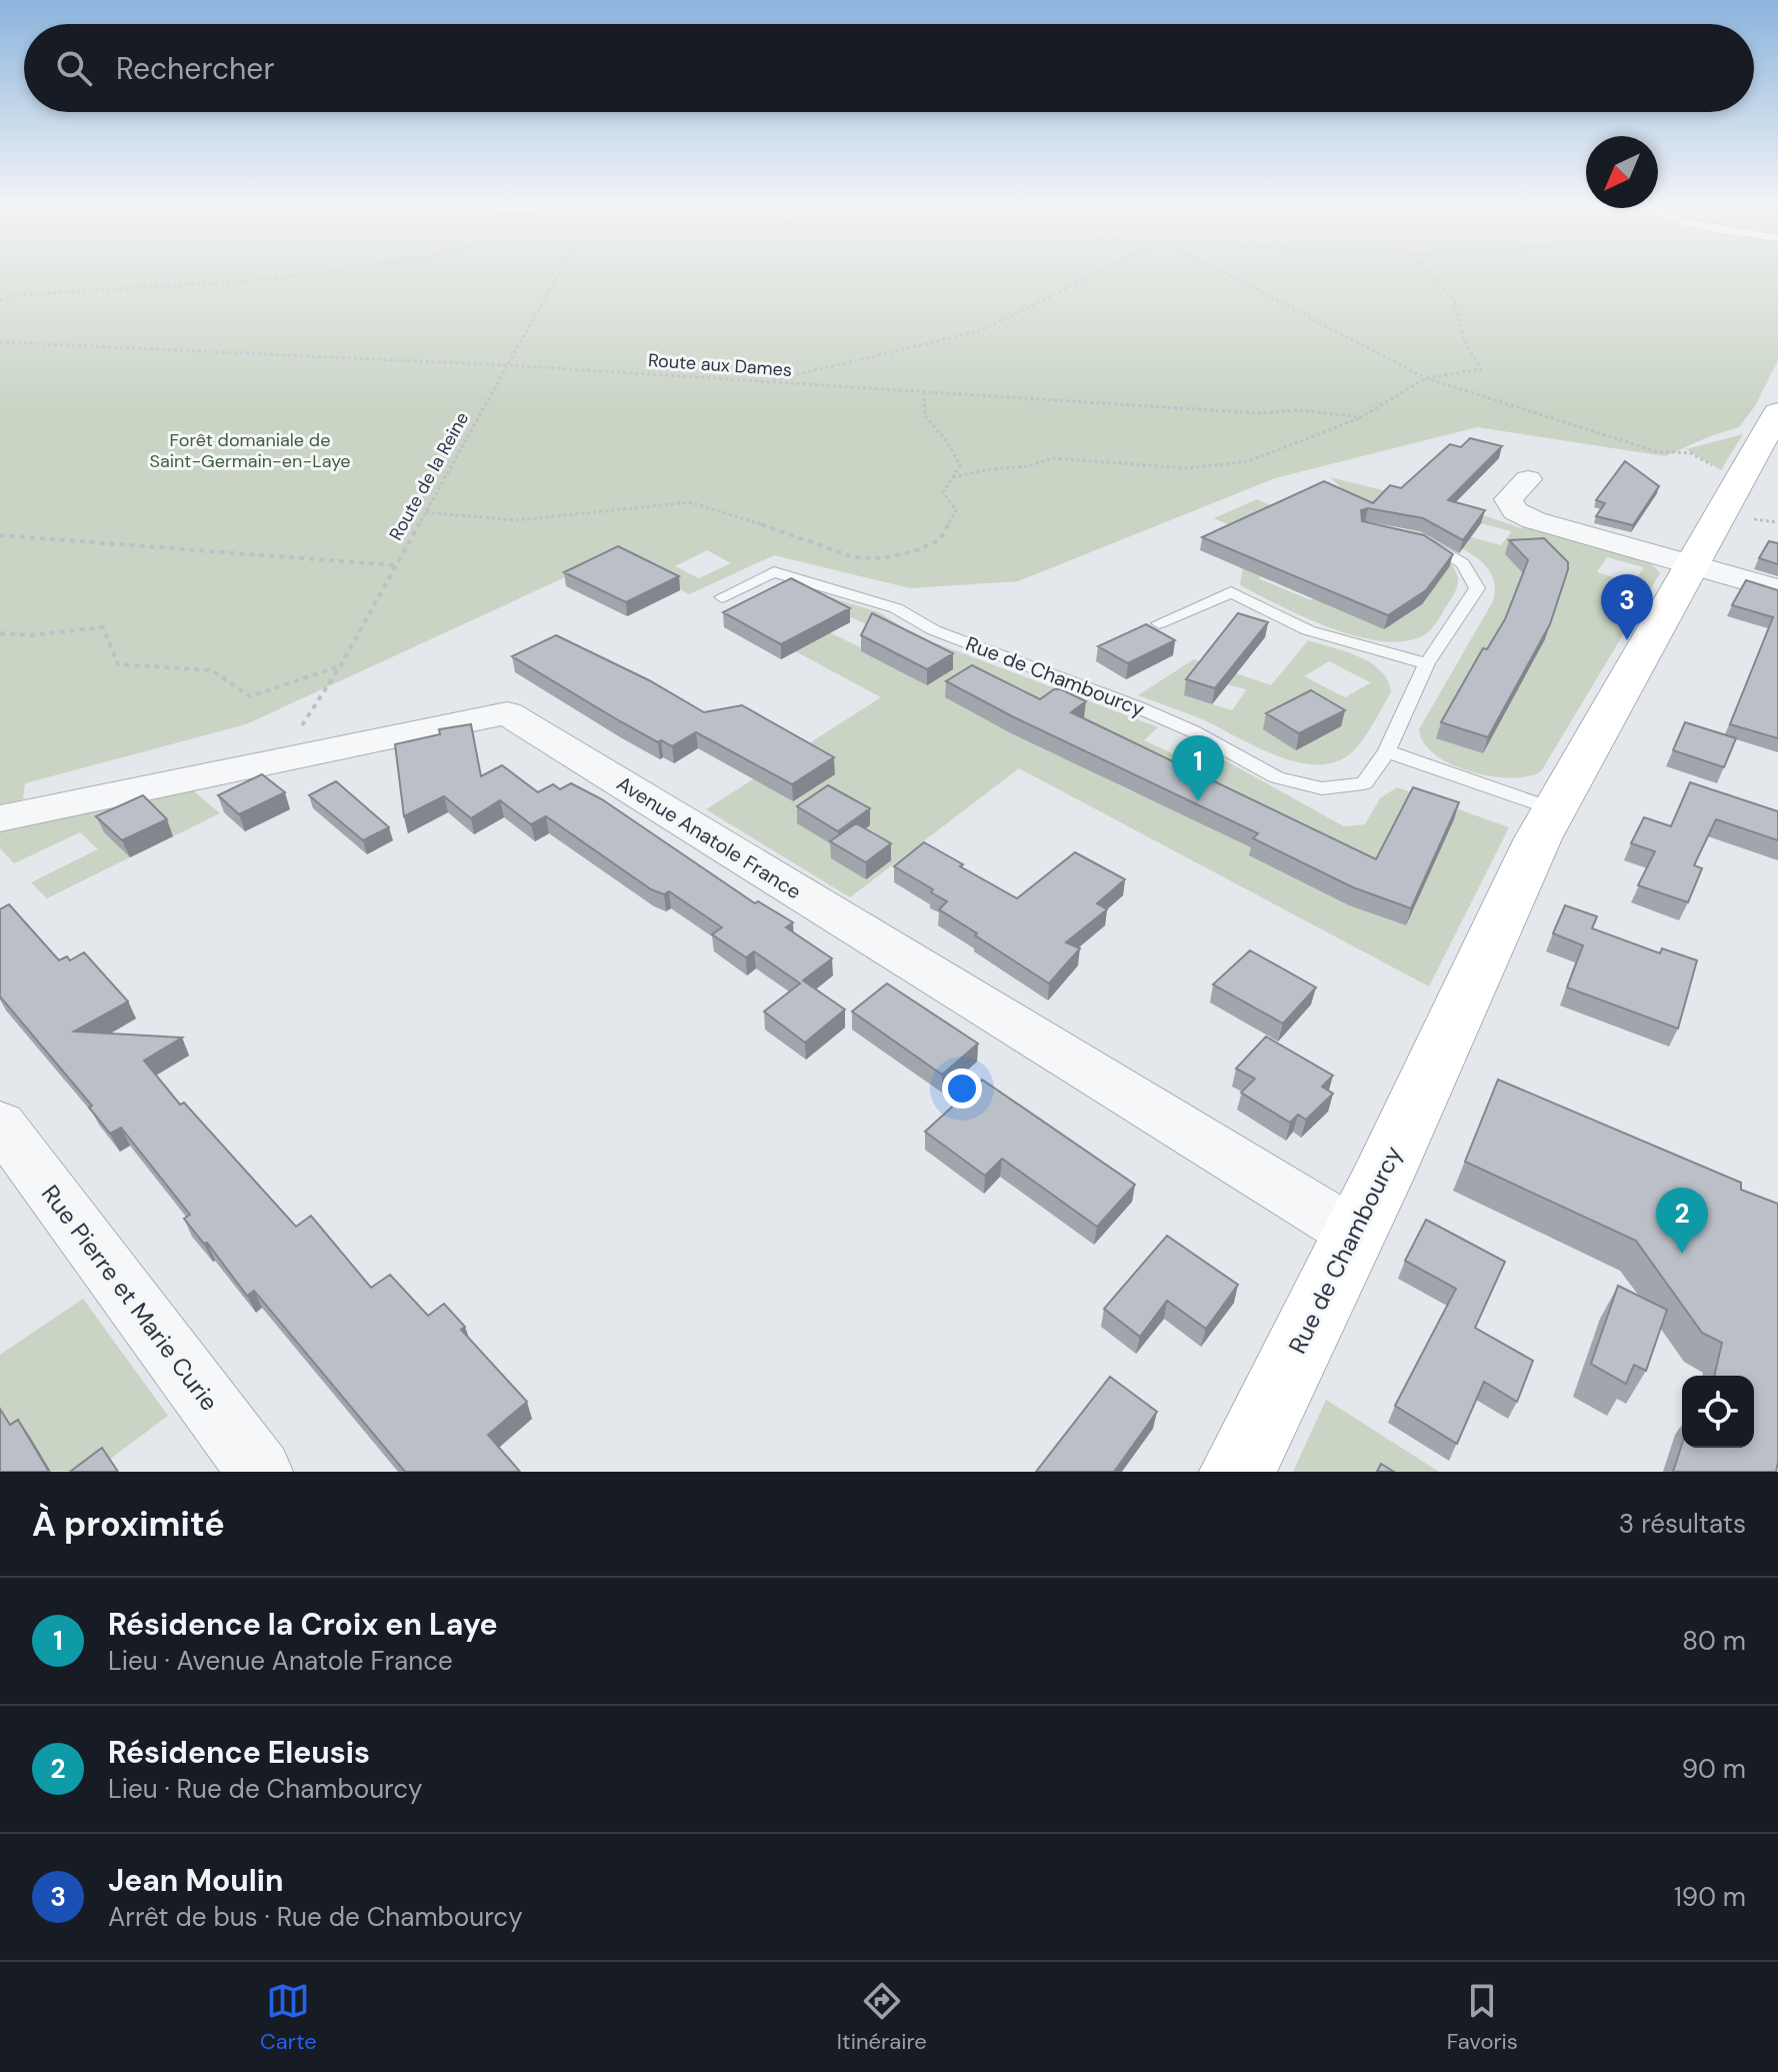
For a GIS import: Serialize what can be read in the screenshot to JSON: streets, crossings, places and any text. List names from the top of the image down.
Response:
{
  "streets": {
    "main road": ["Rue de Chambourcy"],
    "street": ["Avenue Anatole France", "Rue Pierre et Marie Curie"],
    "path": ["Route aux Dames", "Route de la Reine"]
  },
  "crossings": [
    ["Route aux Dames", "Route de la Reine"],
    ["Route de la Reine", "Avenue Anatole France"],
    ["Rue de Chambourcy", "Avenue Anatole France"]
  ],
  "parks": ["Forêt domaniale de Saint-Germain-en-Laye"],
  "north": "bottom left",
  "page": {
    "search": "Rechercher",
    "pins": ["3", "1", "2"],
    "heading": ["À proximité", "3 résultats"],
    "list": [
      {
        "mark": "1",
        "name": "Résidence la Croix en Laye",
        "note": "Lieu · Avenue Anatole France",
        "value": "80 m"
      },
      {
        "mark": "2",
        "name": "Résidence Eleusis",
        "note": "Lieu · Rue de Chambourcy",
        "value": "90 m"
      },
      {
        "mark": "3",
        "name": "Jean Moulin",
        "note": "Arrêt de bus · Rue de Chambourcy",
        "value": "190 m"
      }
    ],
    "nav": ["Carte", "Itinéraire", "Favoris"]
  }
}
